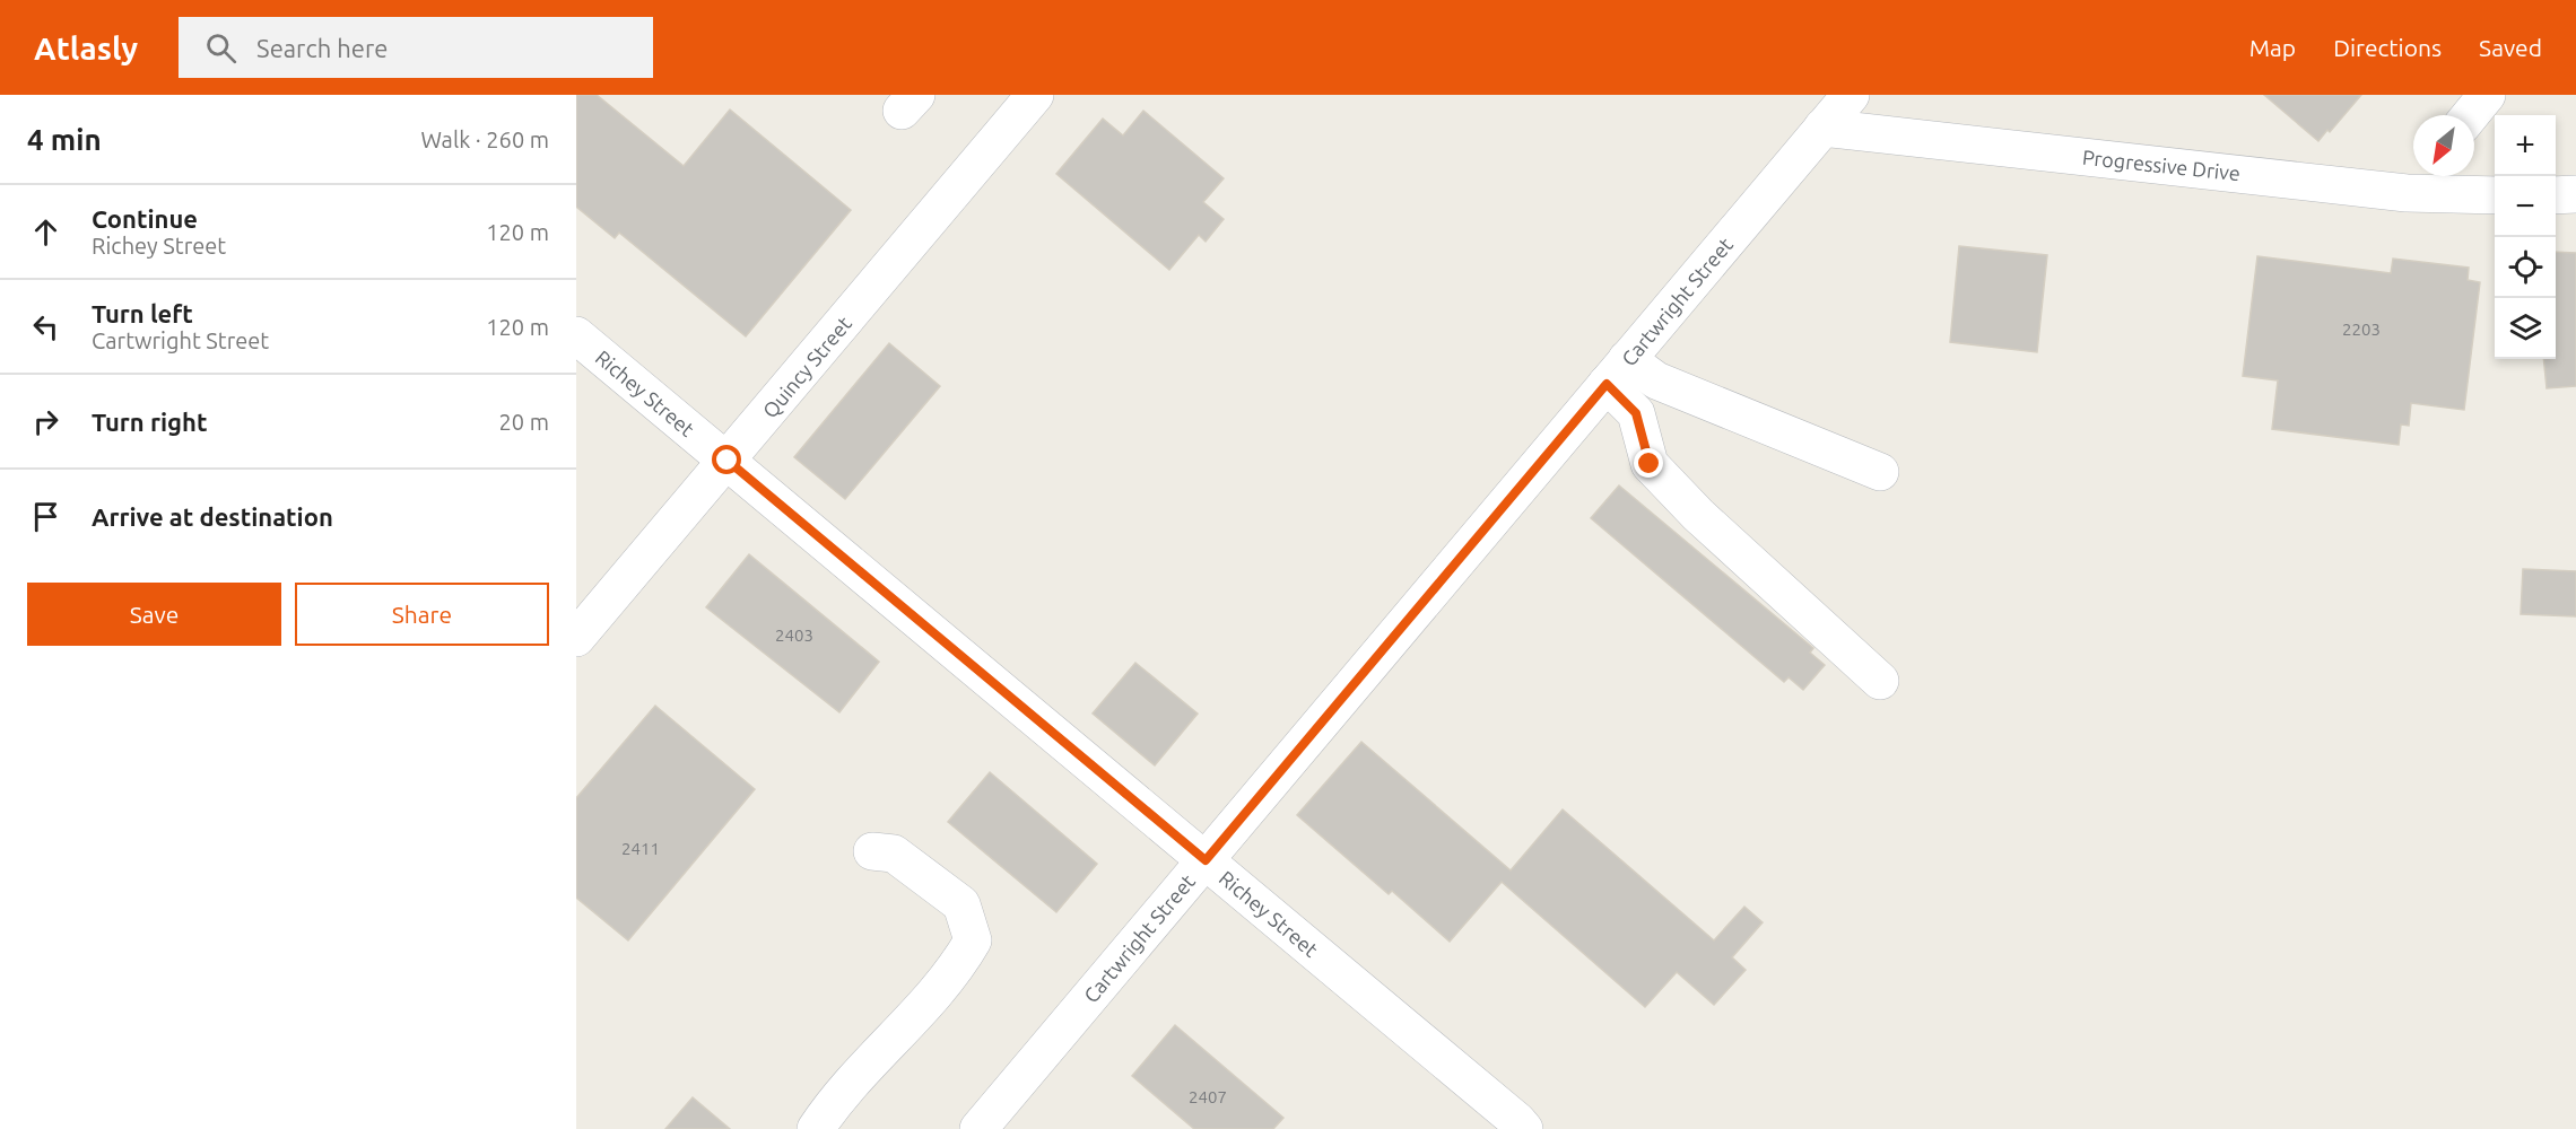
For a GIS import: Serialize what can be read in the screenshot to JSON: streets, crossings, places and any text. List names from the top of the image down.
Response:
{
  "streets": {
    "street": [
      "Progressive Drive",
      "Cartwright Street",
      "Quincy Street",
      "Richey Street"
    ]
  },
  "crossings": [
    ["Progressive Drive", "Cartwright Street"],
    ["Cartwright Street", "Richey Street"],
    ["Quincy Street", "Richey Street"]
  ],
  "house_numbers": [
    "2203",
    "2403",
    "2411",
    "2407"
  ],
  "north": "bottom left",
  "page": {
    "header": "Atlasly",
    "search": "Search here",
    "nav": ["Map", "Directions", "Saved"],
    "heading": ["4 min", "Walk · 260 m"],
    "map_buttons": ["+", "−"],
    "list": [
      ["Continue", "Richey Street", "120 m"],
      ["Turn left", "Cartwright Street", "120 m"],
      ["Turn right", "20 m"],
      "Arrive at destination"
    ],
    "buttons": ["Save", "Share"]
  }
}
